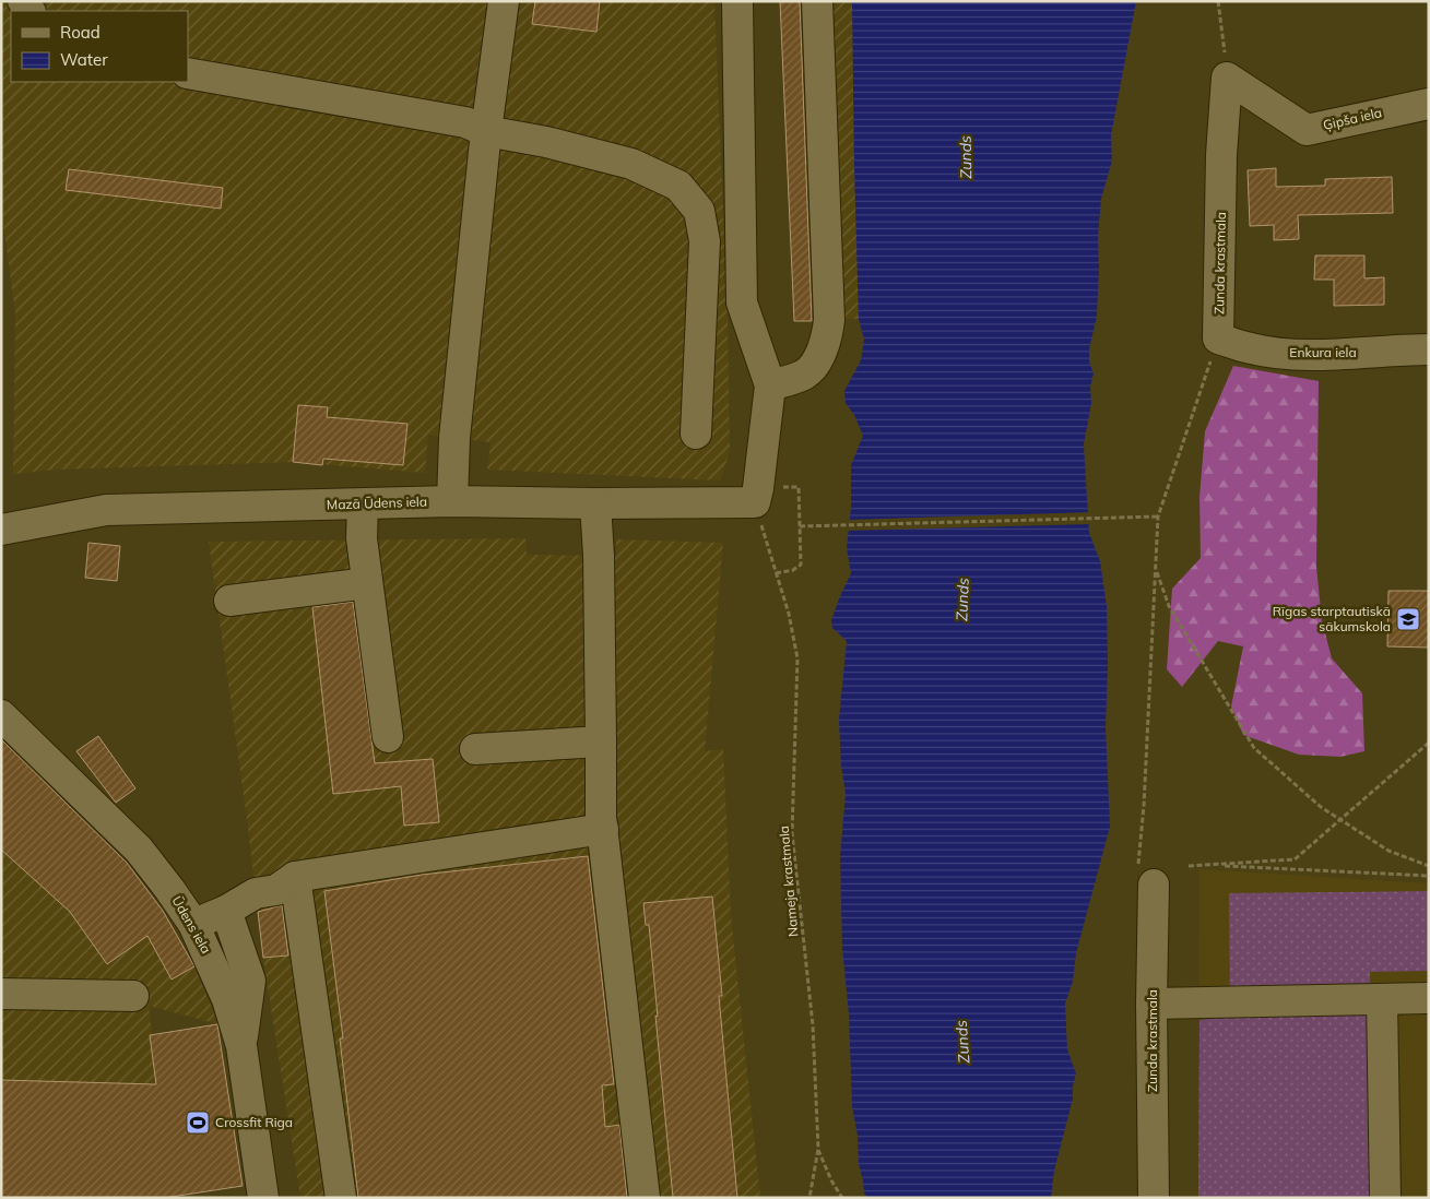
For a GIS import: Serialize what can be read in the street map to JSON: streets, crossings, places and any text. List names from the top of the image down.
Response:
{
  "streets": {
    "street": [
      "Ģipša iela",
      "Zunda krastmala",
      "Enkura iela",
      "Mazā Ūdens iela",
      "Ūdens iela"
    ],
    "path": ["Nameja krastmala"]
  },
  "crossings": [
    ["Ģipša iela", "Zunda krastmala"],
    ["Zunda krastmala", "Enkura iela"],
    ["Mazā Ūdens iela", "Nameja krastmala"]
  ],
  "water": ["Zunds"],
  "places": {
    "school or university": ["Rīgas starptautiskā sākumskola"],
    "sports": ["Crossfit Riga"]
  },
  "legend": ["Road", "Water"]
}
